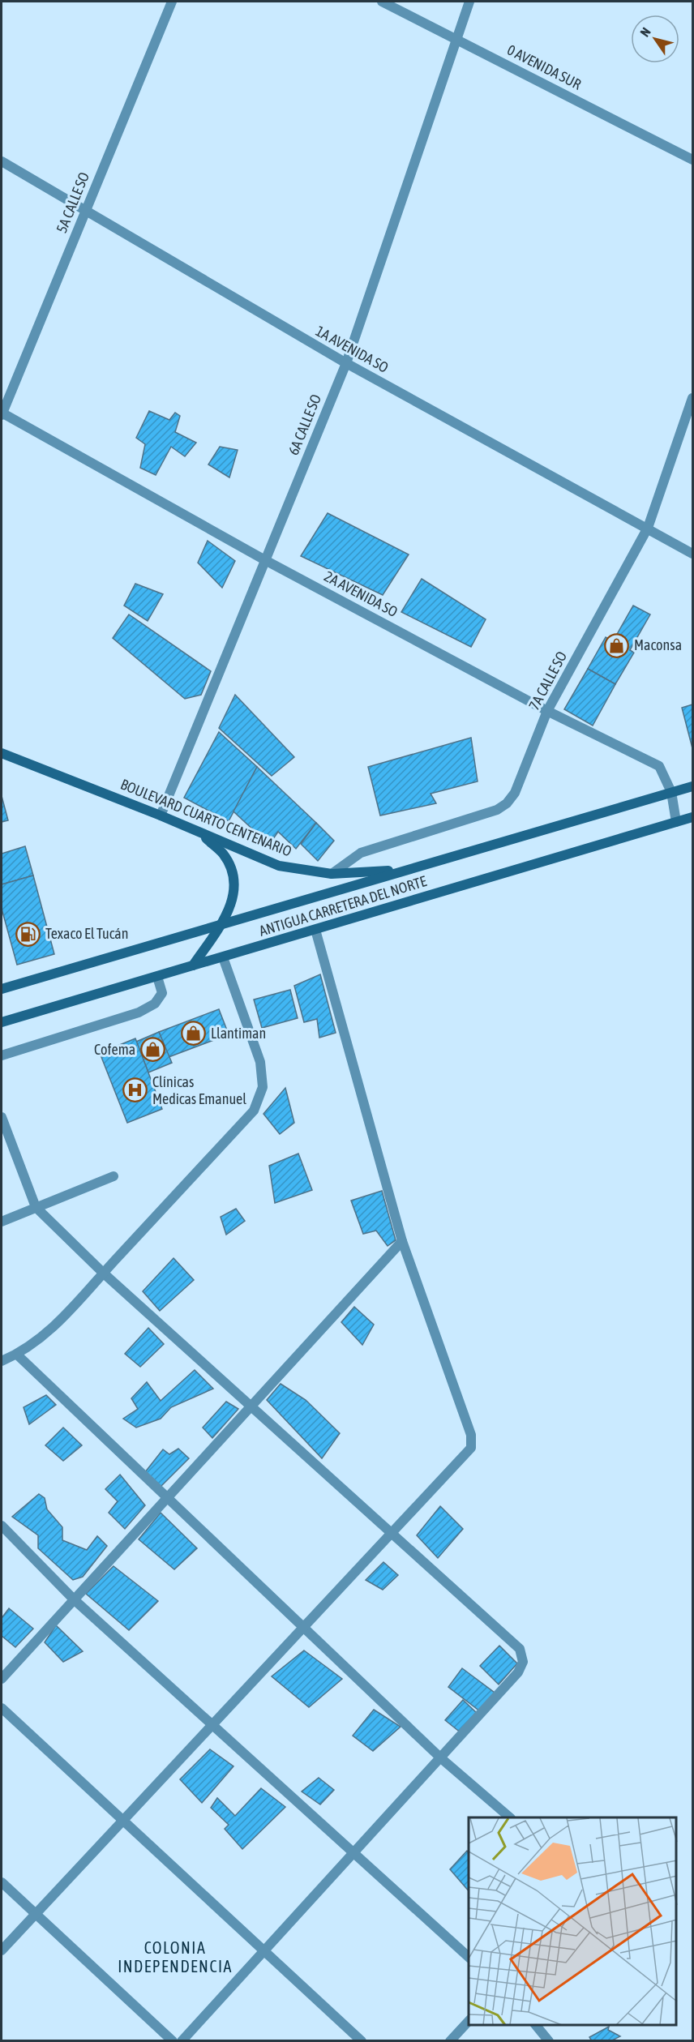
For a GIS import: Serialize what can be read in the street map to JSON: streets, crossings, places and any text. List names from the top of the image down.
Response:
{
  "streets": {
    "main road": ["BOULEVARD CUARTO CENTENARIO", "ANTIGUA CARRETERA DEL NORTE"],
    "street": [
      "0 AVENIDA SUR",
      "5A CALLE SO",
      "1A AVENIDA SO",
      "6A CALLE SO",
      "2A AVENIDA SO",
      "7A CALLE SO"
    ]
  },
  "crossings": [
    ["0 AVENIDA SUR", "6A CALLE SO"],
    ["5A CALLE SO", "1A AVENIDA SO"],
    ["5A CALLE SO", "2A AVENIDA SO"],
    ["1A AVENIDA SO", "6A CALLE SO"],
    ["1A AVENIDA SO", "7A CALLE SO"],
    ["6A CALLE SO", "2A AVENIDA SO"],
    ["6A CALLE SO", "BOULEVARD CUARTO CENTENARIO"],
    ["2A AVENIDA SO", "7A CALLE SO"],
    ["2A AVENIDA SO", "ANTIGUA CARRETERA DEL NORTE"],
    ["7A CALLE SO", "BOULEVARD CUARTO CENTENARIO"],
    ["BOULEVARD CUARTO CENTENARIO", "ANTIGUA CARRETERA DEL NORTE"]
  ],
  "districts": ["COLONIA INDEPENDENCIA"],
  "places": {
    "shop": ["Maconsa", "Llantiman", "Cofema"],
    "fuel station": ["Texaco El Tucán"],
    "hospital": ["Clínicas Medicas Emanuel"]
  },
  "north": "top left"
}
